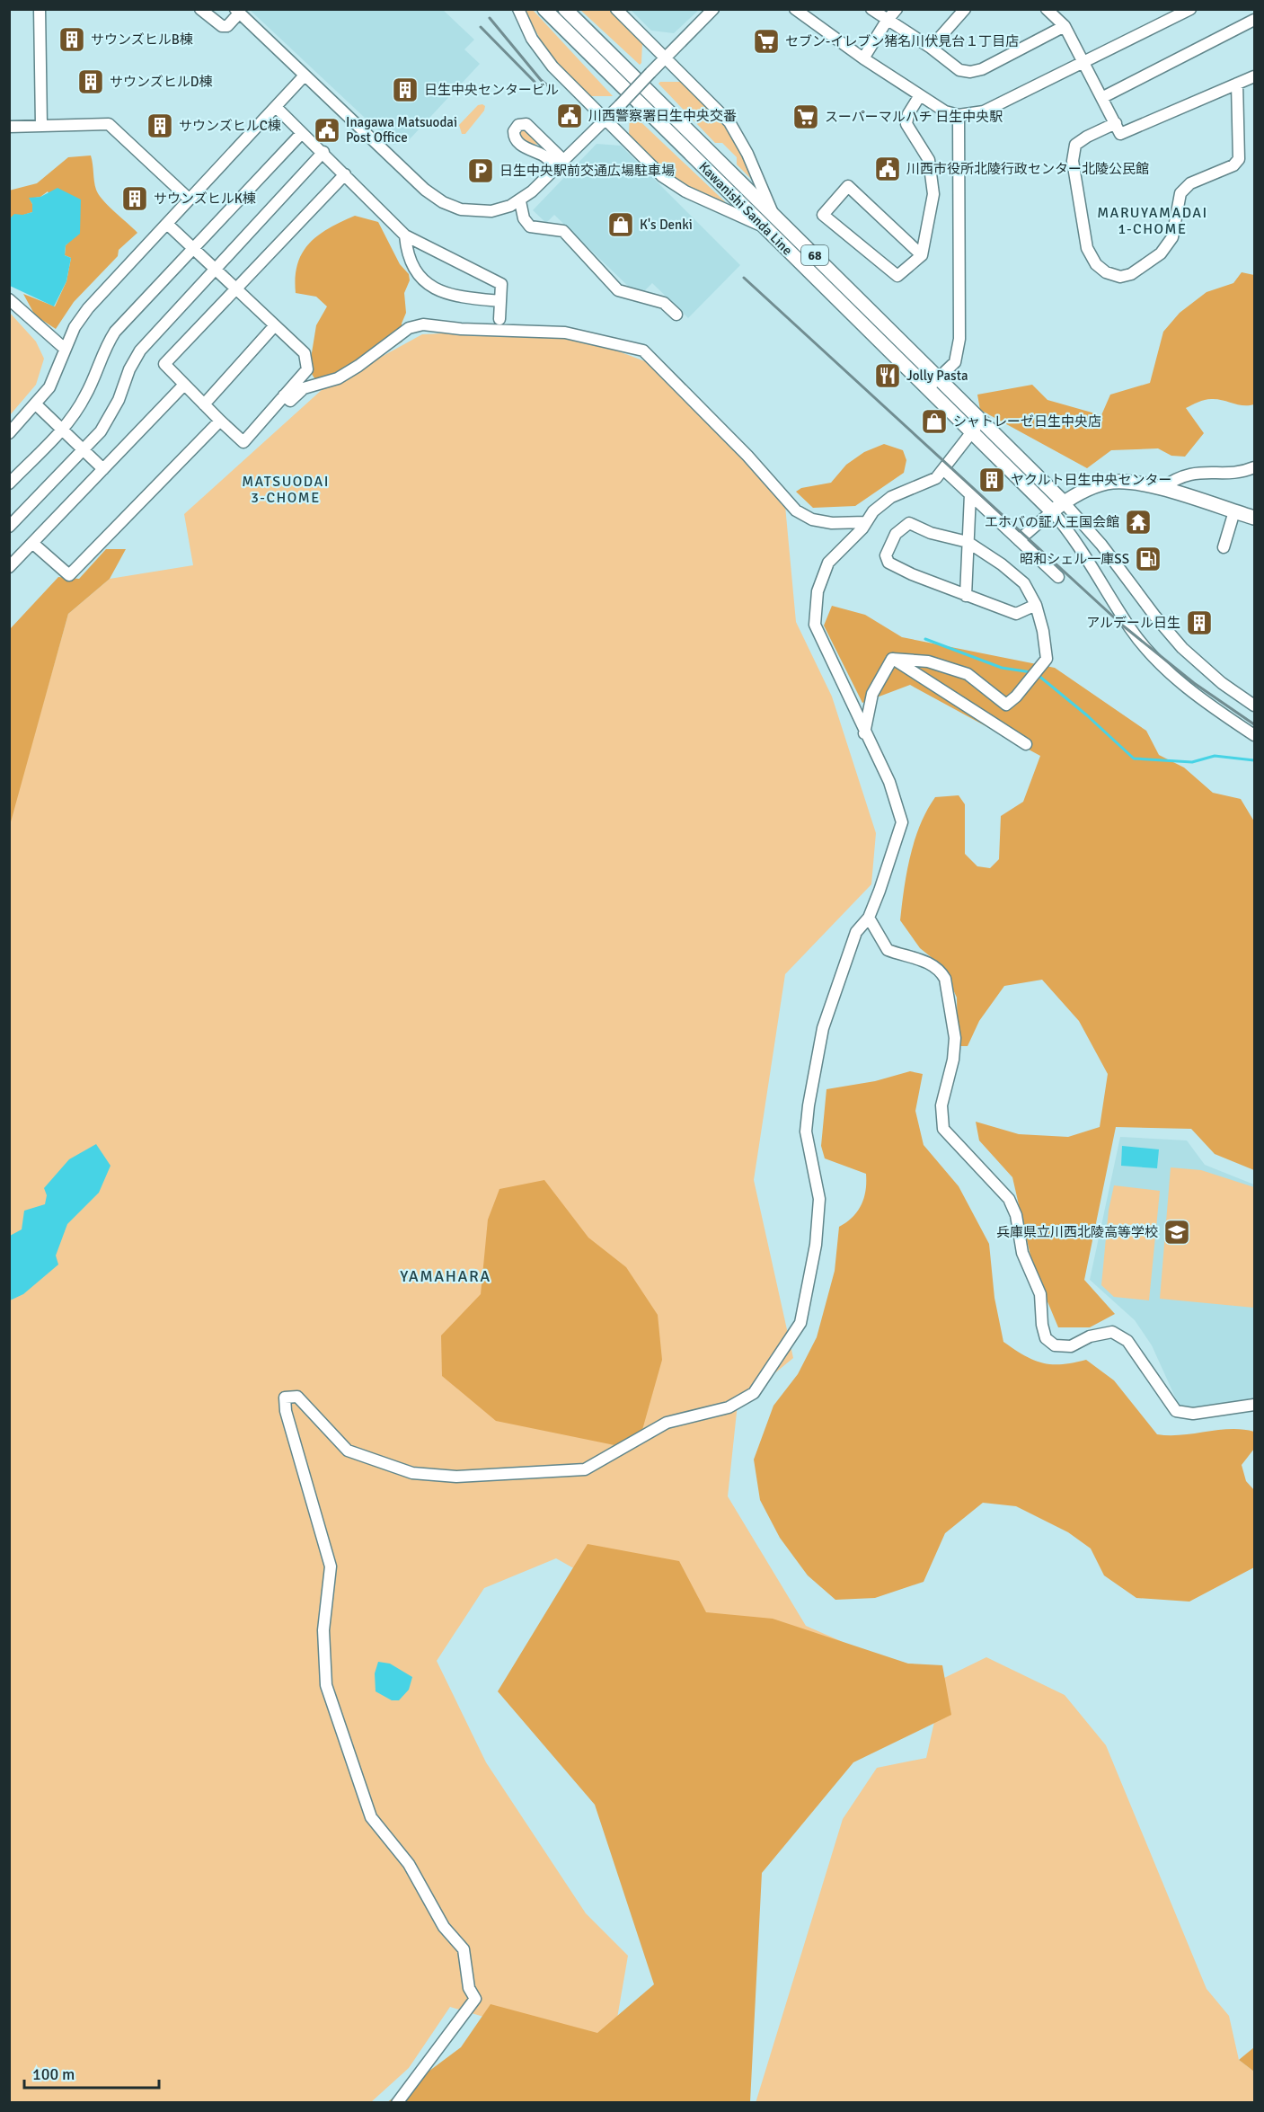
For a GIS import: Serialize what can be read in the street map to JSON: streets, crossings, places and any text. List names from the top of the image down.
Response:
{
  "streets": {
    "main road": ["Kawanishi Sanda Line", "68"]
  },
  "districts": ["MARUYAMADAI 1-CHOME", "MATSUODAI 3-CHOME", "YAMAHARA"],
  "places": {
    "building": [
      "サウンズヒルB棟",
      "サウンズヒルD棟",
      "日生中央センタービル",
      "サウンズヒルC棟",
      "サウンズヒルK棟",
      "ヤクルト日生中央センター",
      "アルデール日生"
    ],
    "supermarket": ["セブン‐イレブン猪名川伏見台１丁目店", "スーパーマルハチ 日生中央駅"],
    "public building": ["川西警察署日生中央交番", "Inagawa Matsuodai Post Office", "川西市役所北陵行政センター北陵公民館"],
    "parking": ["日生中央駅前交通広場駐車場"],
    "shop": ["K's Denki", "シャトレーゼ日生中央店"],
    "restaurant": ["Jolly Pasta"],
    "temple": ["エホバの証人王国会館"],
    "fuel station": ["昭和シェル一庫SS"],
    "school or university": ["兵庫県立川西北陵高等学校"]
  },
  "scale_bar": "100 m"
}
